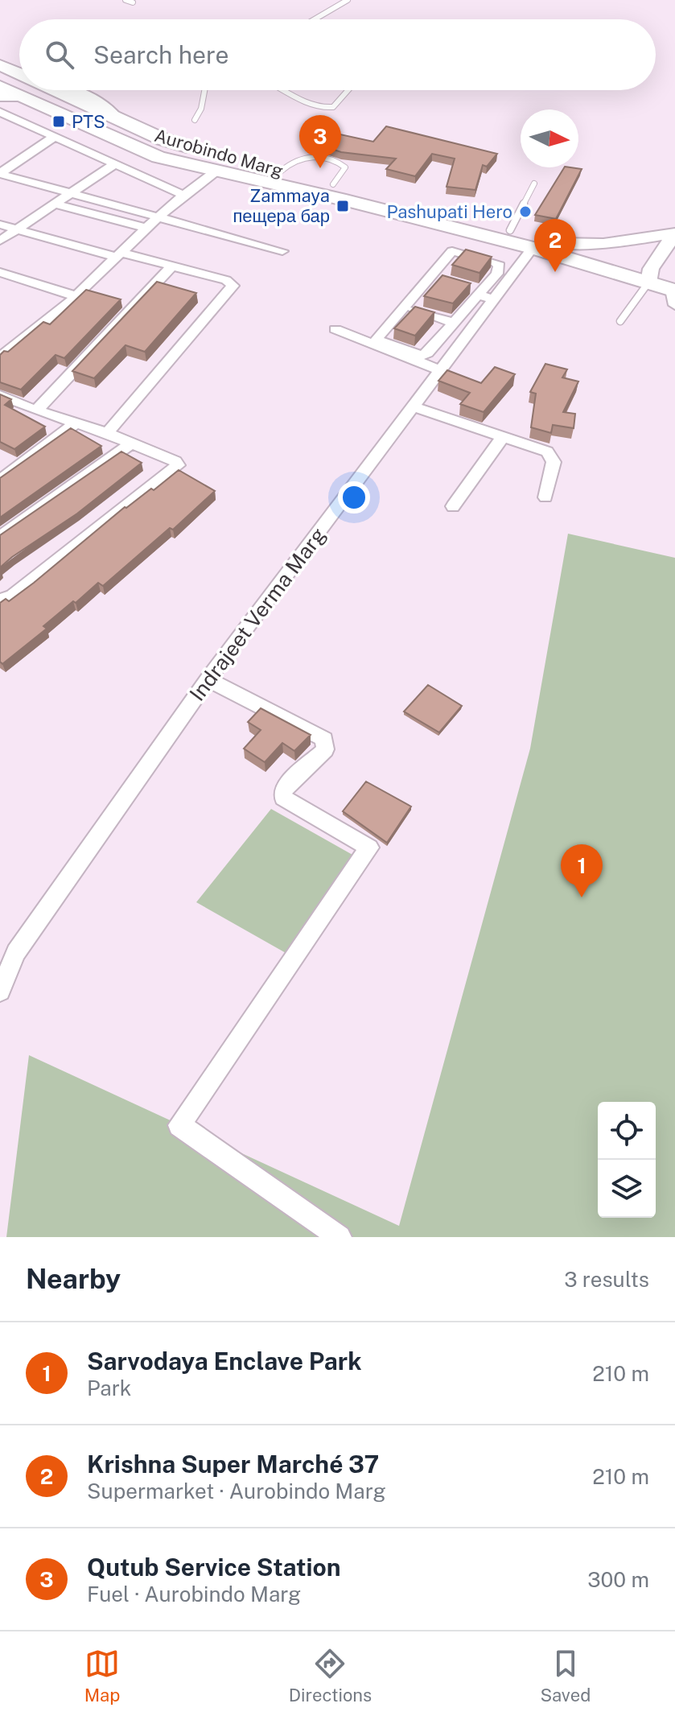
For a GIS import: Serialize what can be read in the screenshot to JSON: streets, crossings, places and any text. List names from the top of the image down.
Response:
{
  "streets": {
    "highway": ["Aurobindo Marg"],
    "street": ["Indrajeet Verma Marg"]
  },
  "crossings": [
    ["Aurobindo Marg", "Indrajeet Verma Marg"]
  ],
  "places": {
    "transit": ["PTS", "Zammaya пещера бар"],
    "other": ["Pashupati Hero"]
  },
  "north": "right",
  "page": {
    "search": "Search here",
    "pins": ["3", "2", "1"],
    "heading": ["Nearby", "3 results"],
    "list": [
      {
        "mark": "1",
        "name": "Sarvodaya Enclave Park",
        "note": "Park",
        "value": "210 m"
      },
      {
        "mark": "2",
        "name": "Krishna Super Marché 37",
        "note": "Supermarket · Aurobindo Marg",
        "value": "210 m"
      },
      {
        "mark": "3",
        "name": "Qutub Service Station",
        "note": "Fuel · Aurobindo Marg",
        "value": "300 m"
      }
    ],
    "nav": ["Map", "Directions", "Saved"]
  }
}
